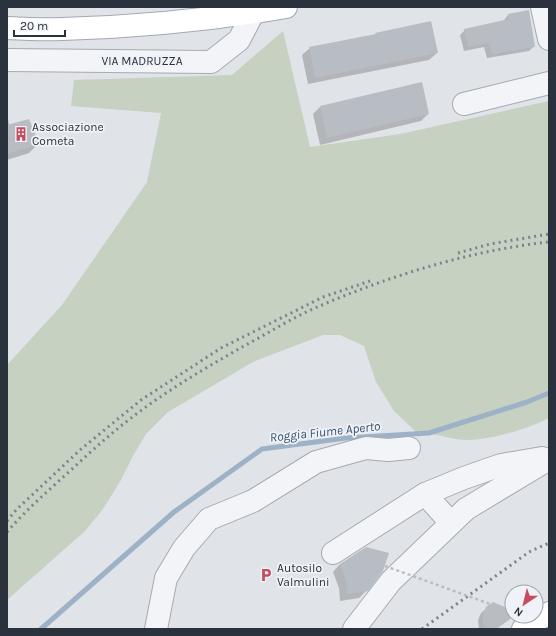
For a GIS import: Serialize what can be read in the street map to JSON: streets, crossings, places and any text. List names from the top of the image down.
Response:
{
  "streets": {
    "street": ["VIA MADRUZZA"]
  },
  "water": ["Roggia Fiume Aperto"],
  "places": {
    "building": ["Associazione Cometa"],
    "parking": ["Autosilo Valmulini"]
  },
  "scale_bar": "20 m",
  "north": "bottom left"
}
